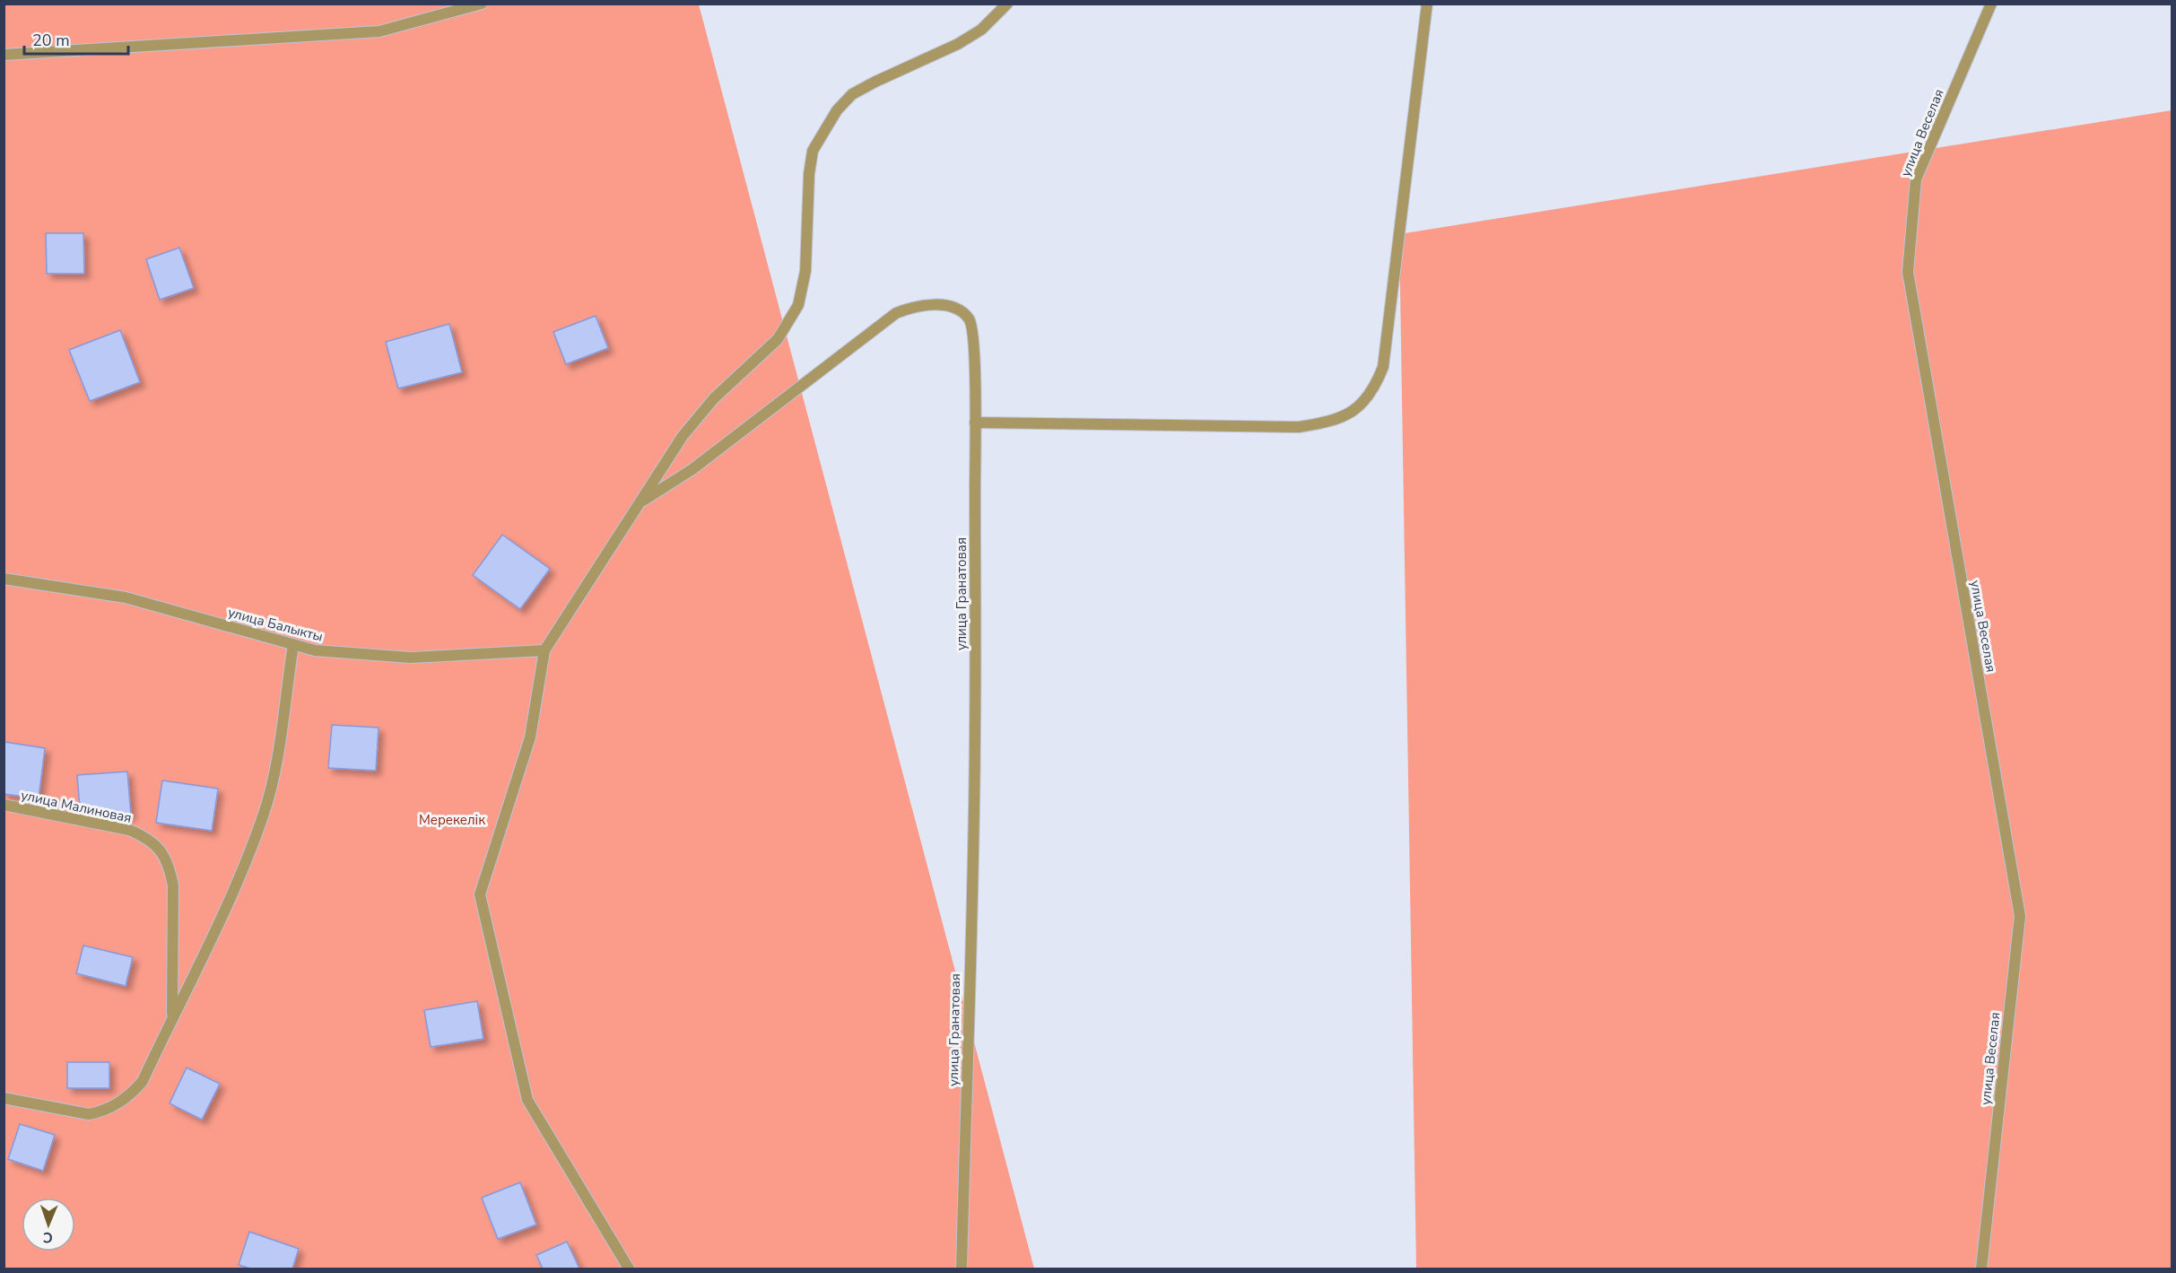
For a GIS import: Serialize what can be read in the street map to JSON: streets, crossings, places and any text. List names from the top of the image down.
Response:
{
  "streets": {
    "street": [
      "улица Веселая",
      "улица Гранатовая",
      "улица Балыкты",
      "улица Малиновая"
    ]
  },
  "parks": ["Мерекелік"],
  "scale_bar": "20 m",
  "north": "bottom"
}
